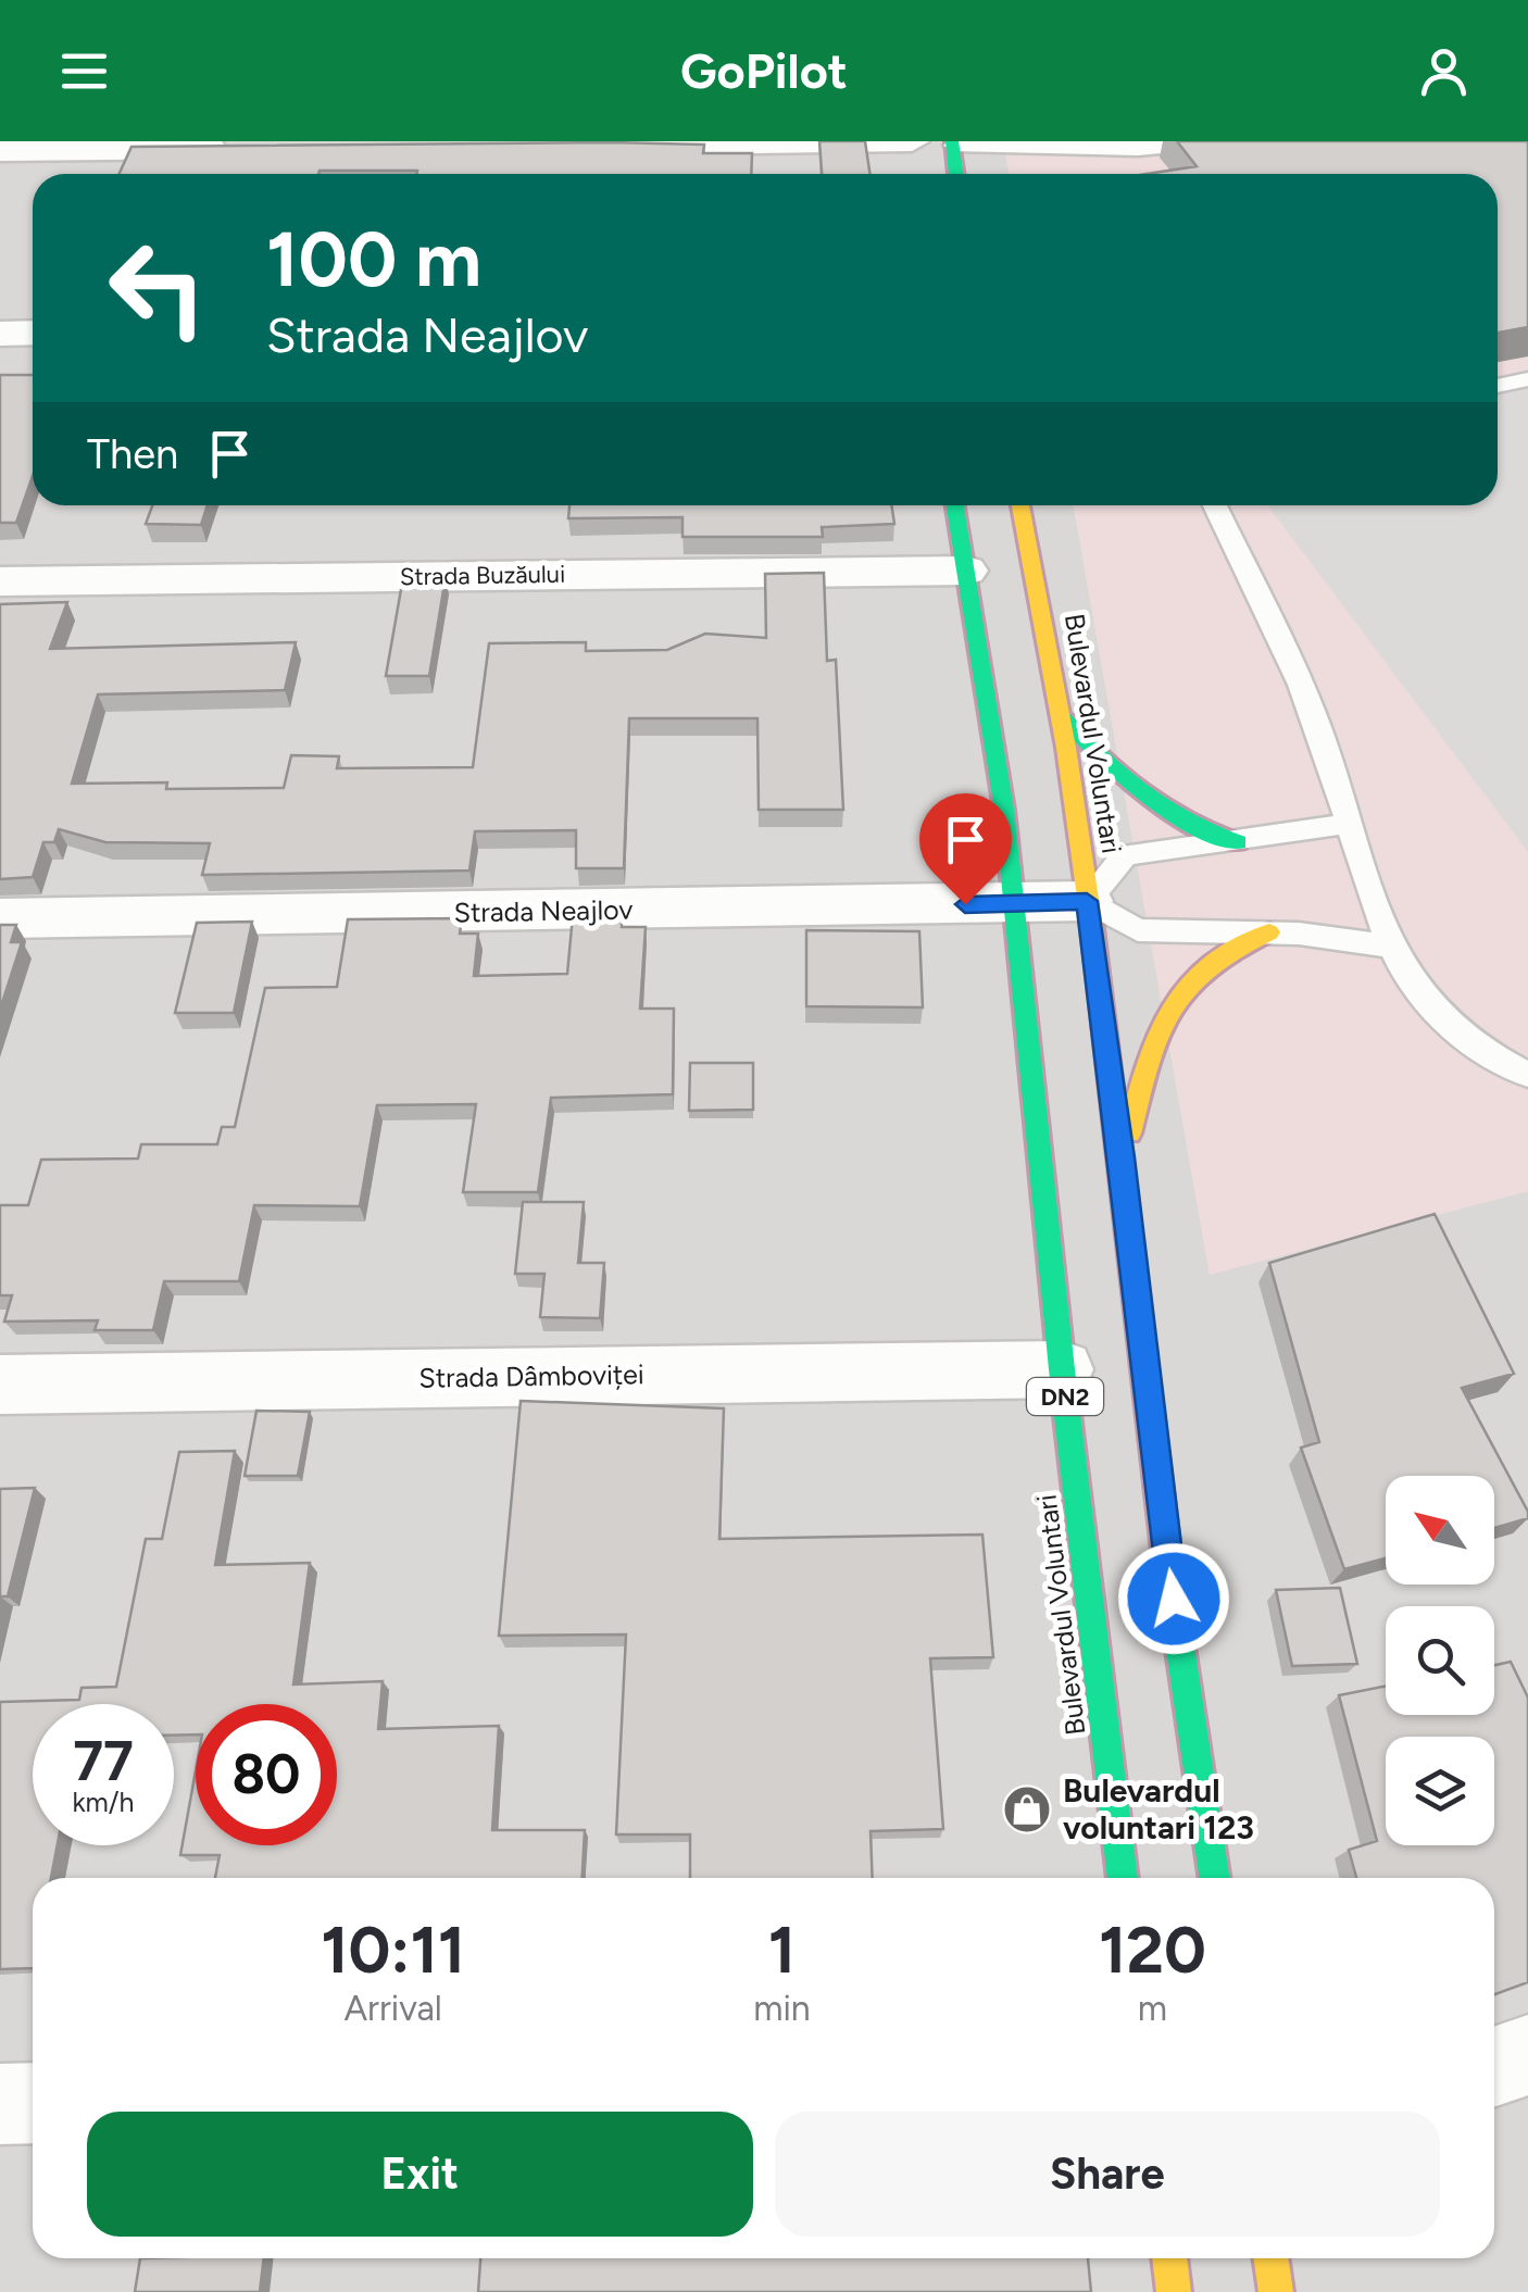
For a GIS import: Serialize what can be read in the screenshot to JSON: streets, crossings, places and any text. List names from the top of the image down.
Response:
{
  "streets": {
    "highway": ["Bulevardul Voluntari", "DN2"],
    "street": ["Strada Buzăului", "Strada Neajlov", "Strada Dâmboviței"]
  },
  "crossings": [
    ["Strada Buzăului", "Bulevardul Voluntari"],
    ["Bulevardul Voluntari", "Strada Neajlov"],
    ["Bulevardul Voluntari", "Strada Dâmboviței"]
  ],
  "places": {
    "shop": ["Bulevardul voluntari 123"]
  },
  "north": "top left",
  "page": {
    "header": "GoPilot",
    "turn": ["100 m", "Strada Neajlov"],
    "then": "Then",
    "speed": "77 km/h",
    "limit": "80",
    "eta": [
      "10:11",
      "Arrival",
      "1",
      "min",
      "120",
      "m"
    ],
    "buttons": ["Exit", "Share"]
  }
}
